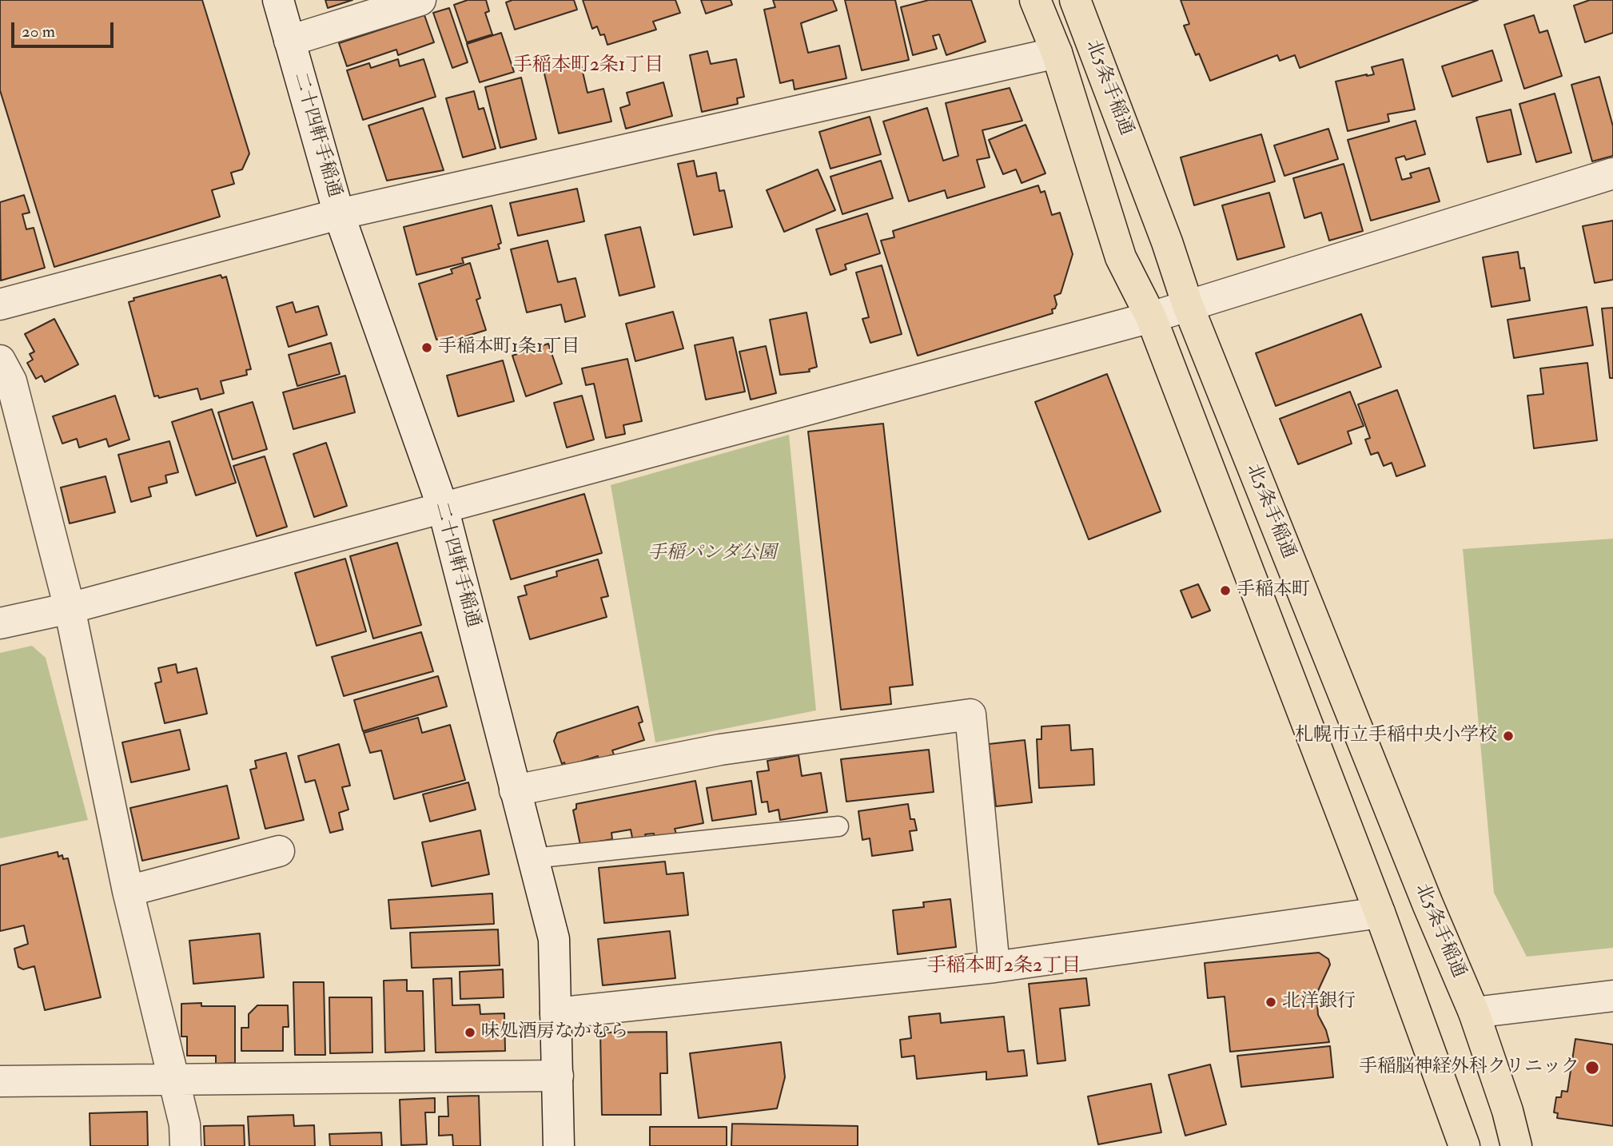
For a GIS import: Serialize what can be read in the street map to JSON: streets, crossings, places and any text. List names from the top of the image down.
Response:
{
  "streets": {
    "highway": ["北5条手稲通"],
    "street": ["二十四軒手稲通"]
  },
  "districts": ["手稲本町2条1丁目", "手稲本町2条2丁目"],
  "parks": ["手稲パンダ公園"],
  "places": [
    "手稲本町1条1丁目",
    "手稲本町",
    "札幌市立手稲中央小学校",
    "北洋銀行",
    "味処酒房なかむら",
    "手稲脳神経外科クリニック"
  ],
  "scale_bar": "20 m"
}
